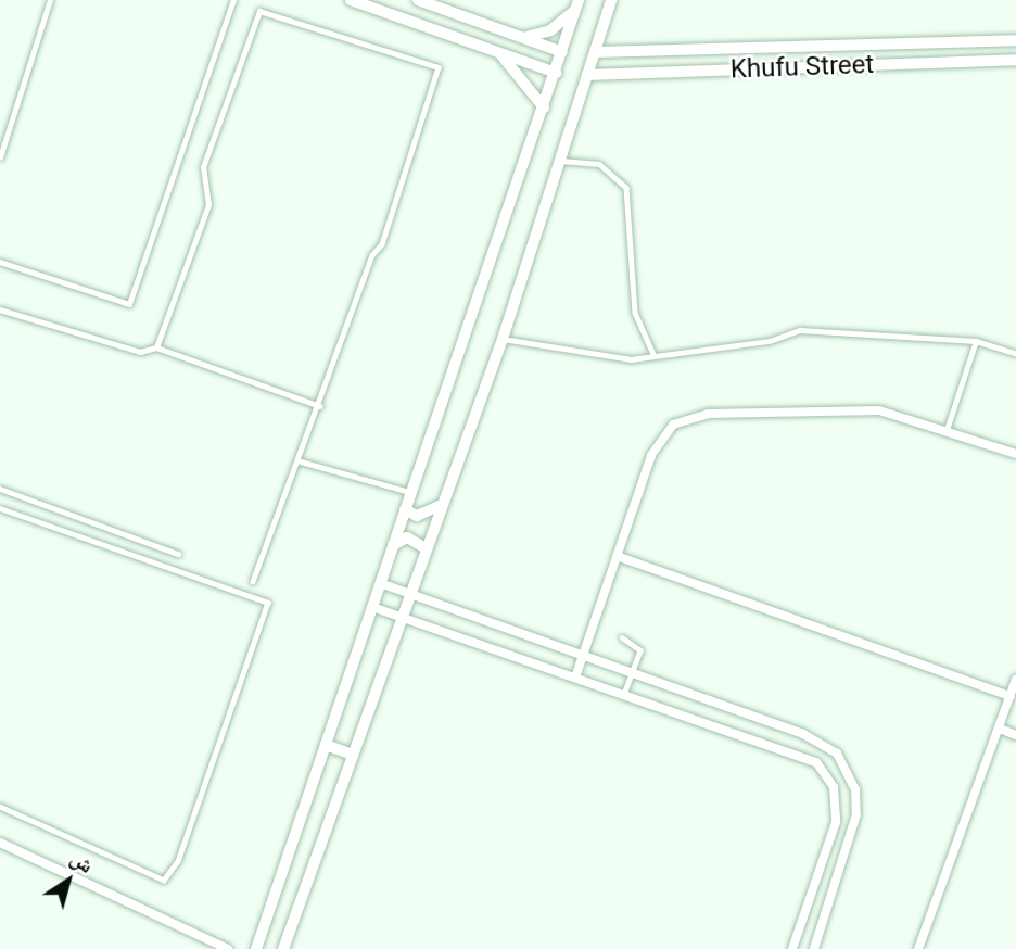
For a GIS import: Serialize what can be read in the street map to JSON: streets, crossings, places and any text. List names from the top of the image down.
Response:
{
  "streets": {
    "street": ["Khufu Street"]
  },
  "north": "top right"
}
